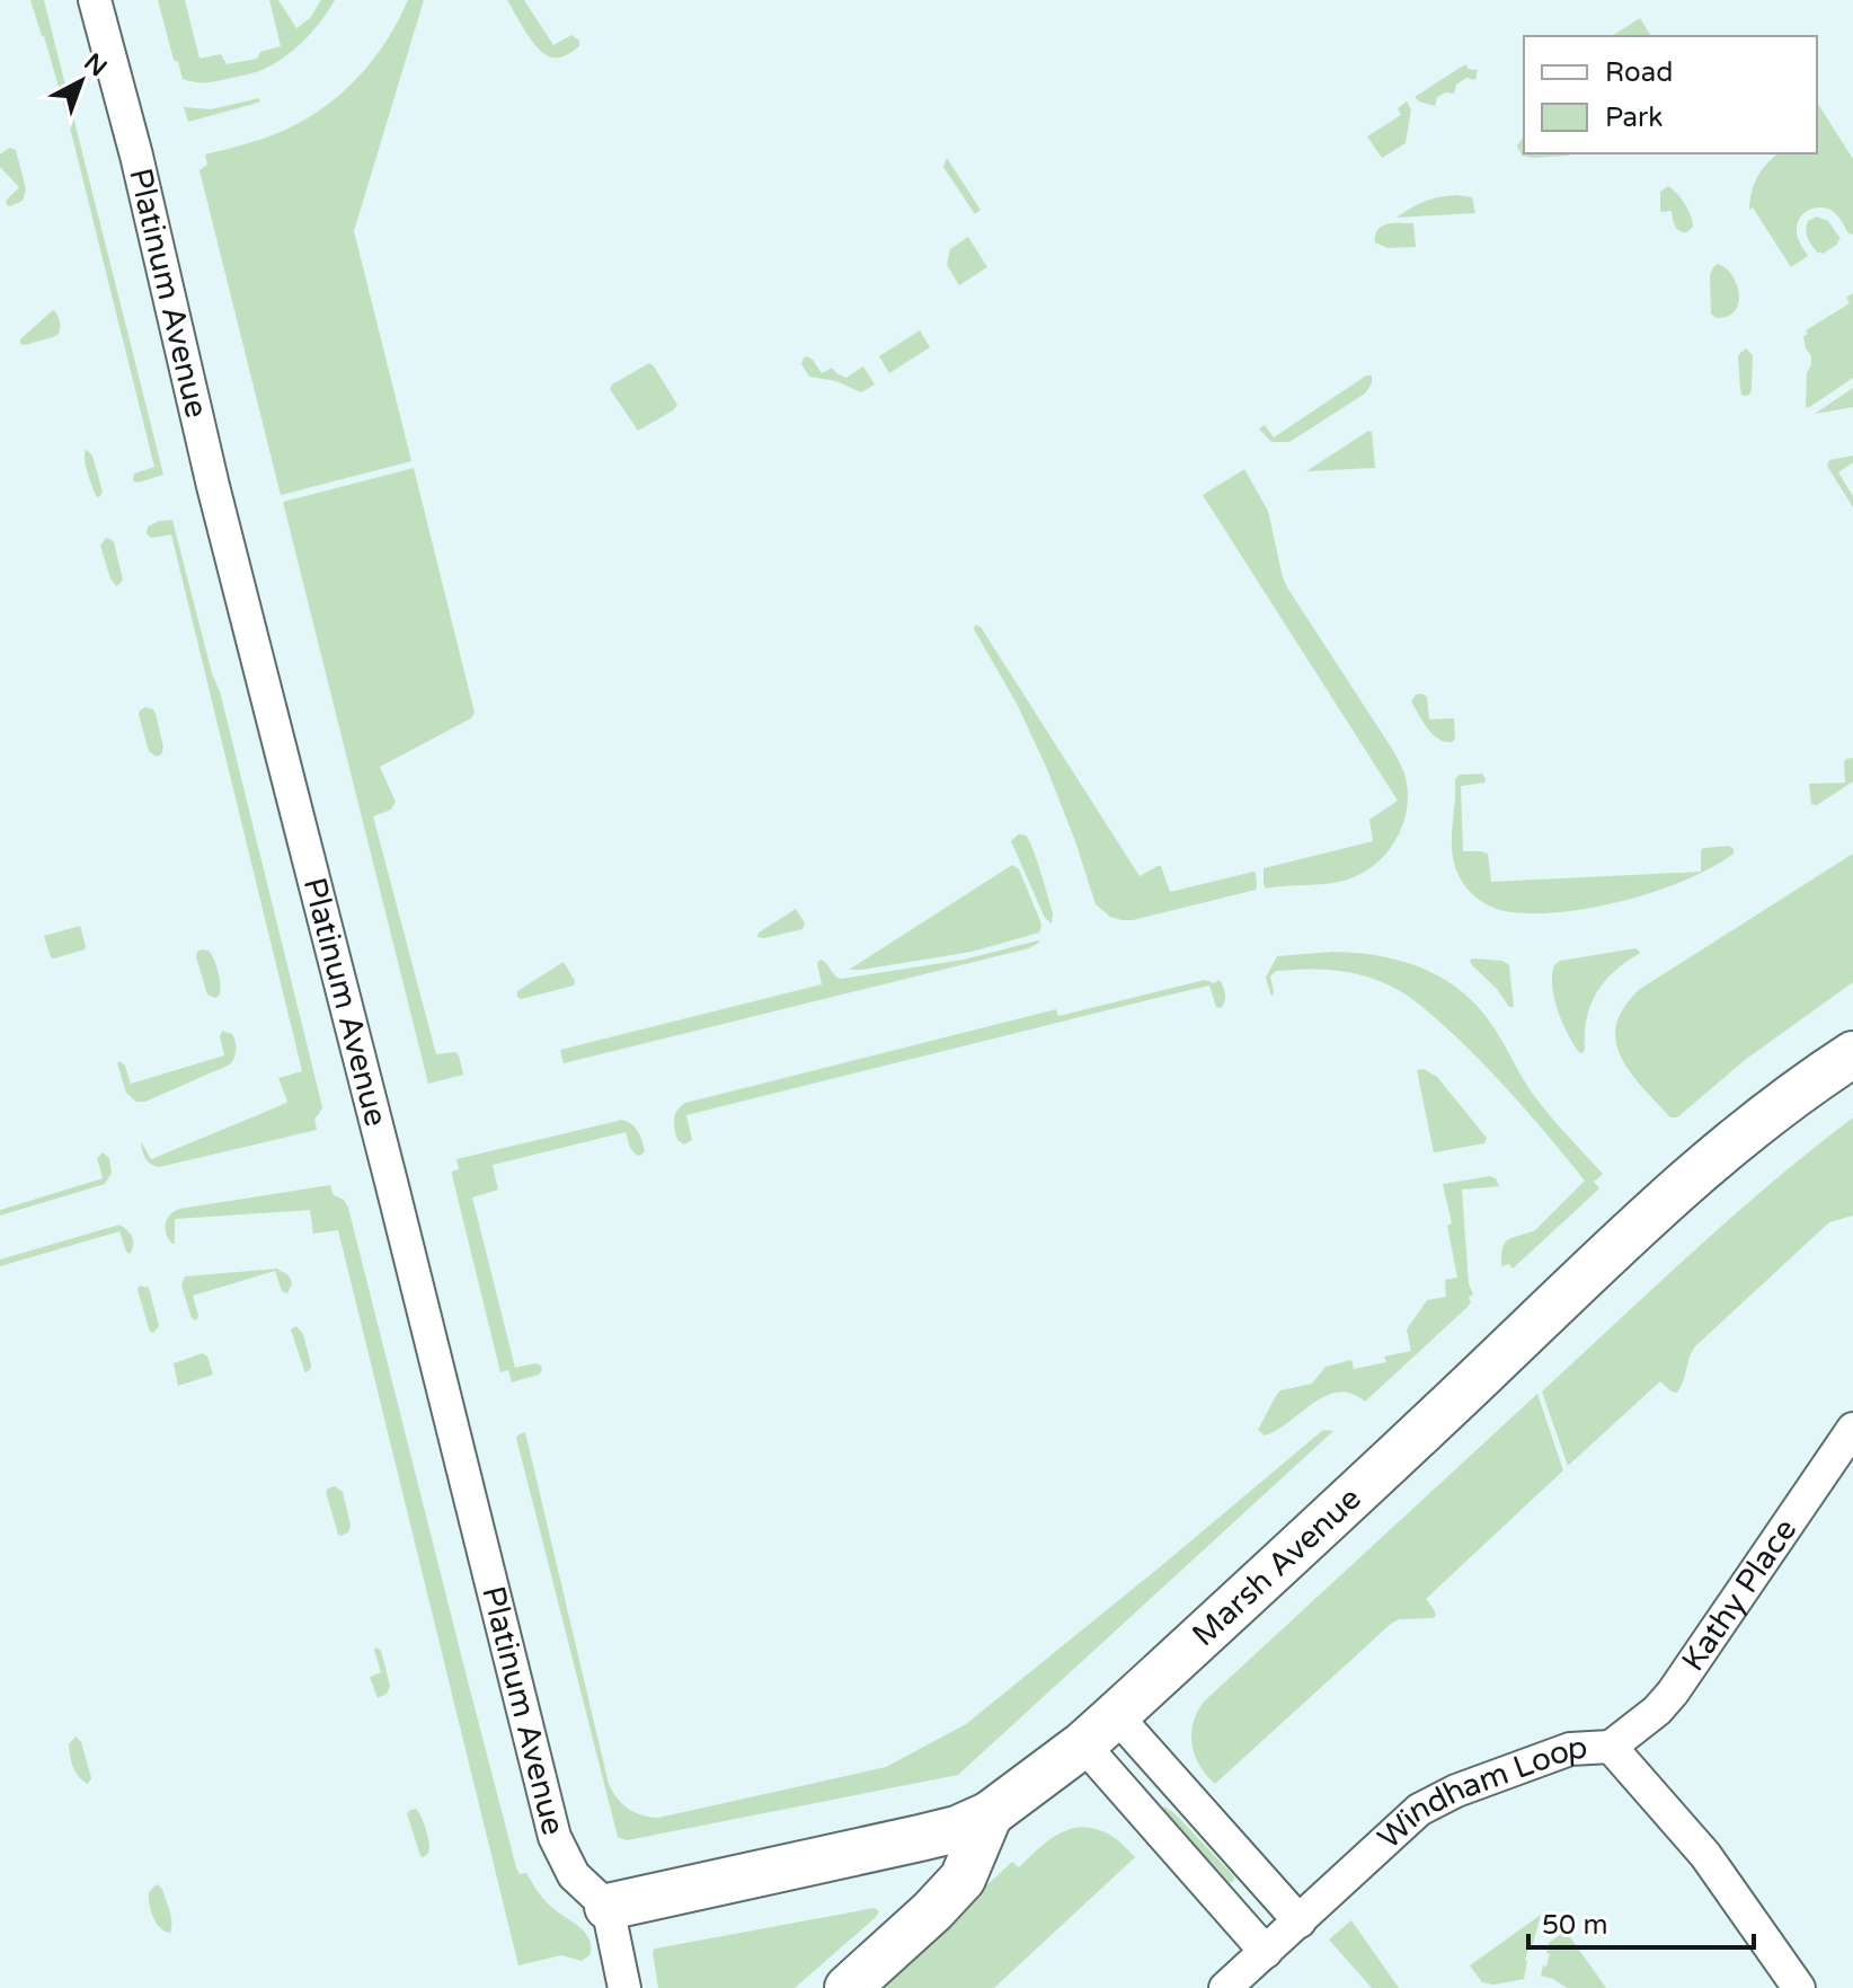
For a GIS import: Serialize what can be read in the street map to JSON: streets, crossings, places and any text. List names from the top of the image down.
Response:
{
  "streets": {
    "street": [
      "Platinum Avenue",
      "Marsh Avenue",
      "Kathy Place",
      "Windham Loop"
    ]
  },
  "crossings": [
    ["Platinum Avenue", "Marsh Avenue"],
    ["Kathy Place", "Windham Loop"]
  ],
  "legend": ["Road", "Park"],
  "scale_bar": "50 m",
  "north": "top right"
}
